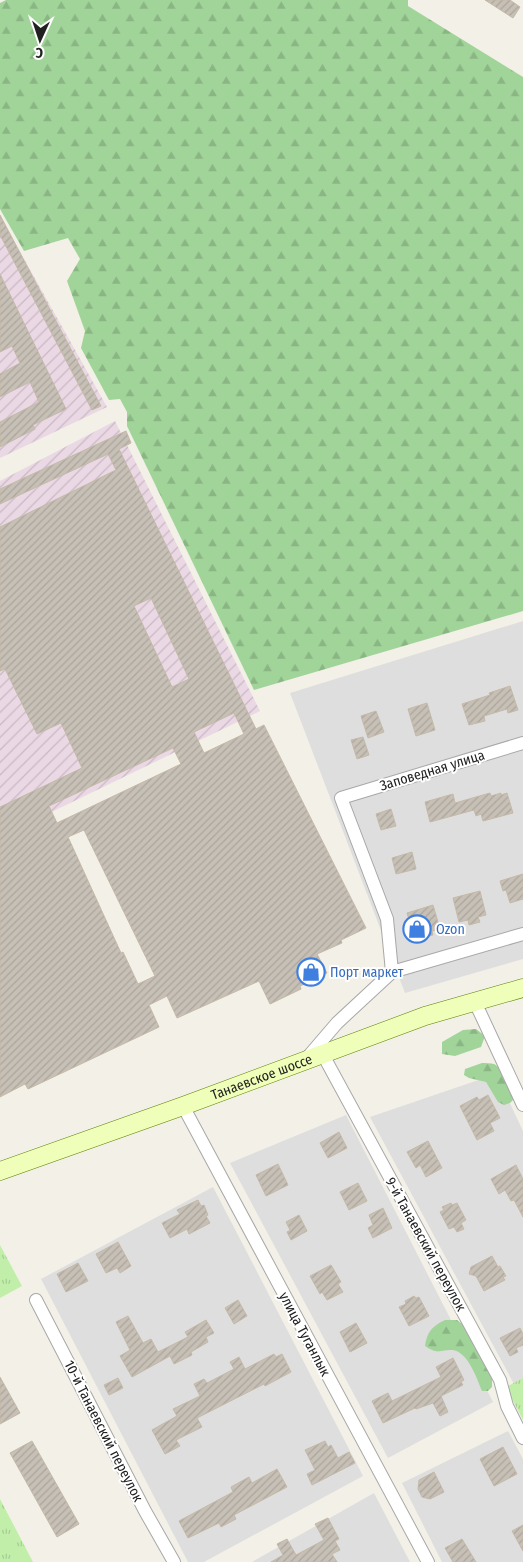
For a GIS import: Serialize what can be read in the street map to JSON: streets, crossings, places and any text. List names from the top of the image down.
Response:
{
  "streets": {
    "street": [
      "Заповедная улица",
      "Танаевское шоссе",
      "9-й Танаевский переулок",
      "улица Туганлык",
      "10-й Танаевский переулок"
    ]
  },
  "crossings": [
    ["Танаевское шоссе", "9-й Танаевский переулок"],
    ["Танаевское шоссе", "улица Туганлык"]
  ],
  "places": {
    "shop": ["Ozon", "Порт маркет"]
  },
  "north": "bottom"
}
